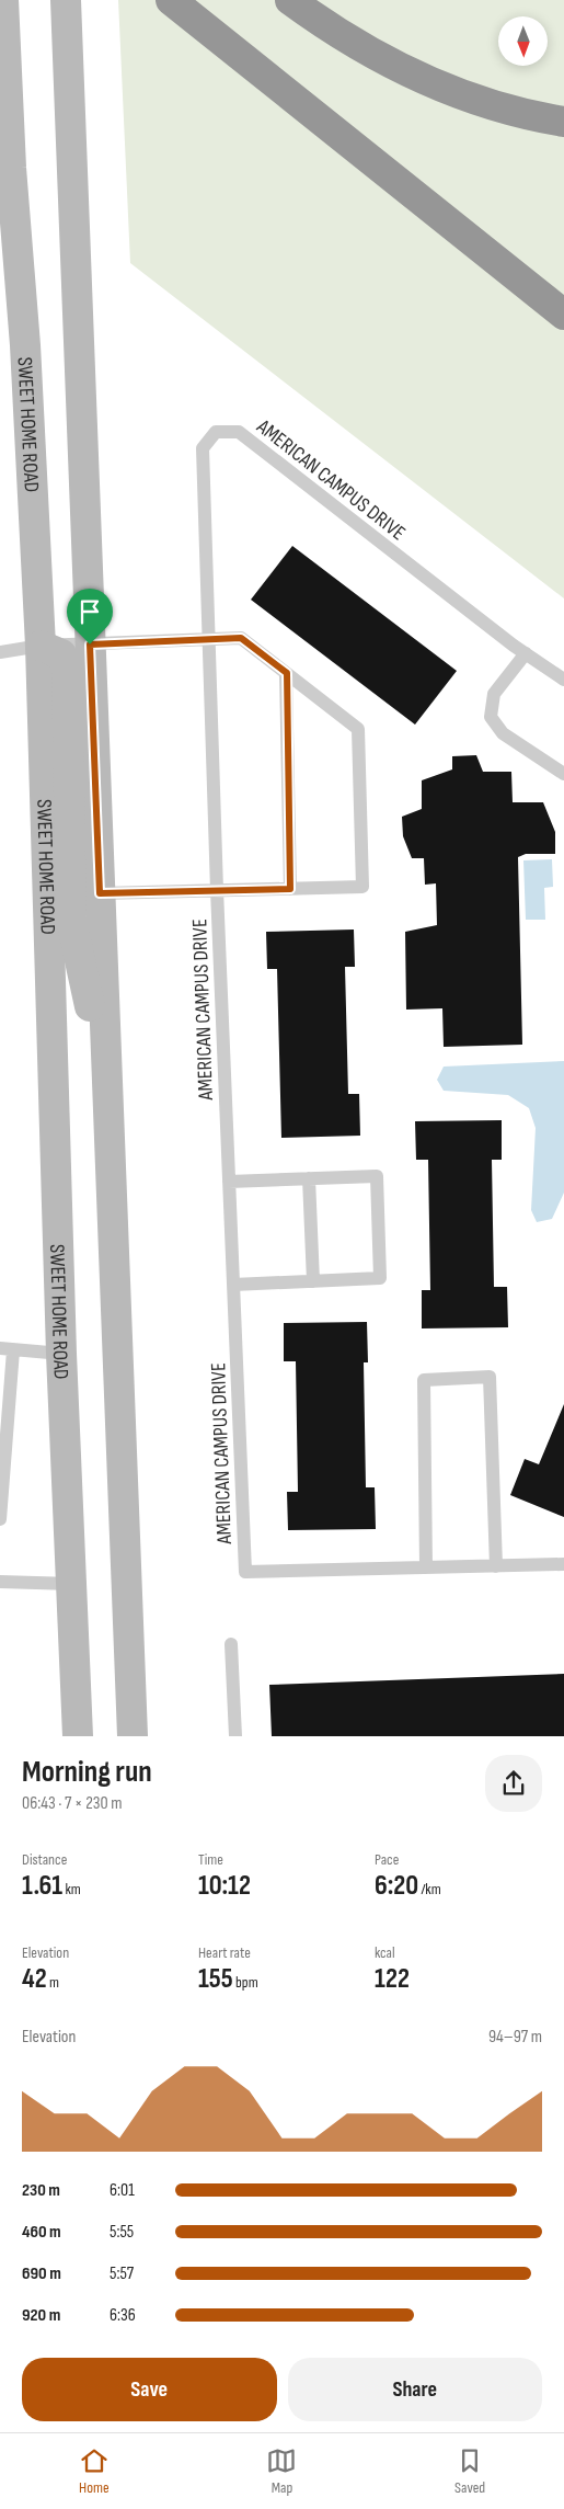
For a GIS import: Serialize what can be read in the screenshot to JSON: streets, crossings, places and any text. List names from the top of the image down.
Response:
{
  "streets": {
    "main road": ["SWEET HOME ROAD"],
    "lane": ["AMERICAN CAMPUS DRIVE"]
  },
  "north": "bottom",
  "page": {
    "heading": ["Morning run", "06:43 · 7 × 230 m"],
    "stats": [
      ["Distance", "1.61 km"],
      ["Time", "10:12"],
      ["Pace", "6:20 /km"],
      ["Elevation", "42 m"],
      ["Heart rate", "155 bpm"],
      ["kcal", "122"]
    ],
    "chart": ["Elevation", "94–97 m"],
    "list": [
      {
        "name": "230 m",
        "note": "6:01"
      },
      {
        "name": "460 m",
        "note": "5:55"
      },
      {
        "name": "690 m",
        "note": "5:57"
      },
      {
        "name": "920 m",
        "note": "6:36"
      }
    ],
    "buttons": ["Save", "Share"],
    "tabs": ["Home", "Map", "Saved"]
  }
}
